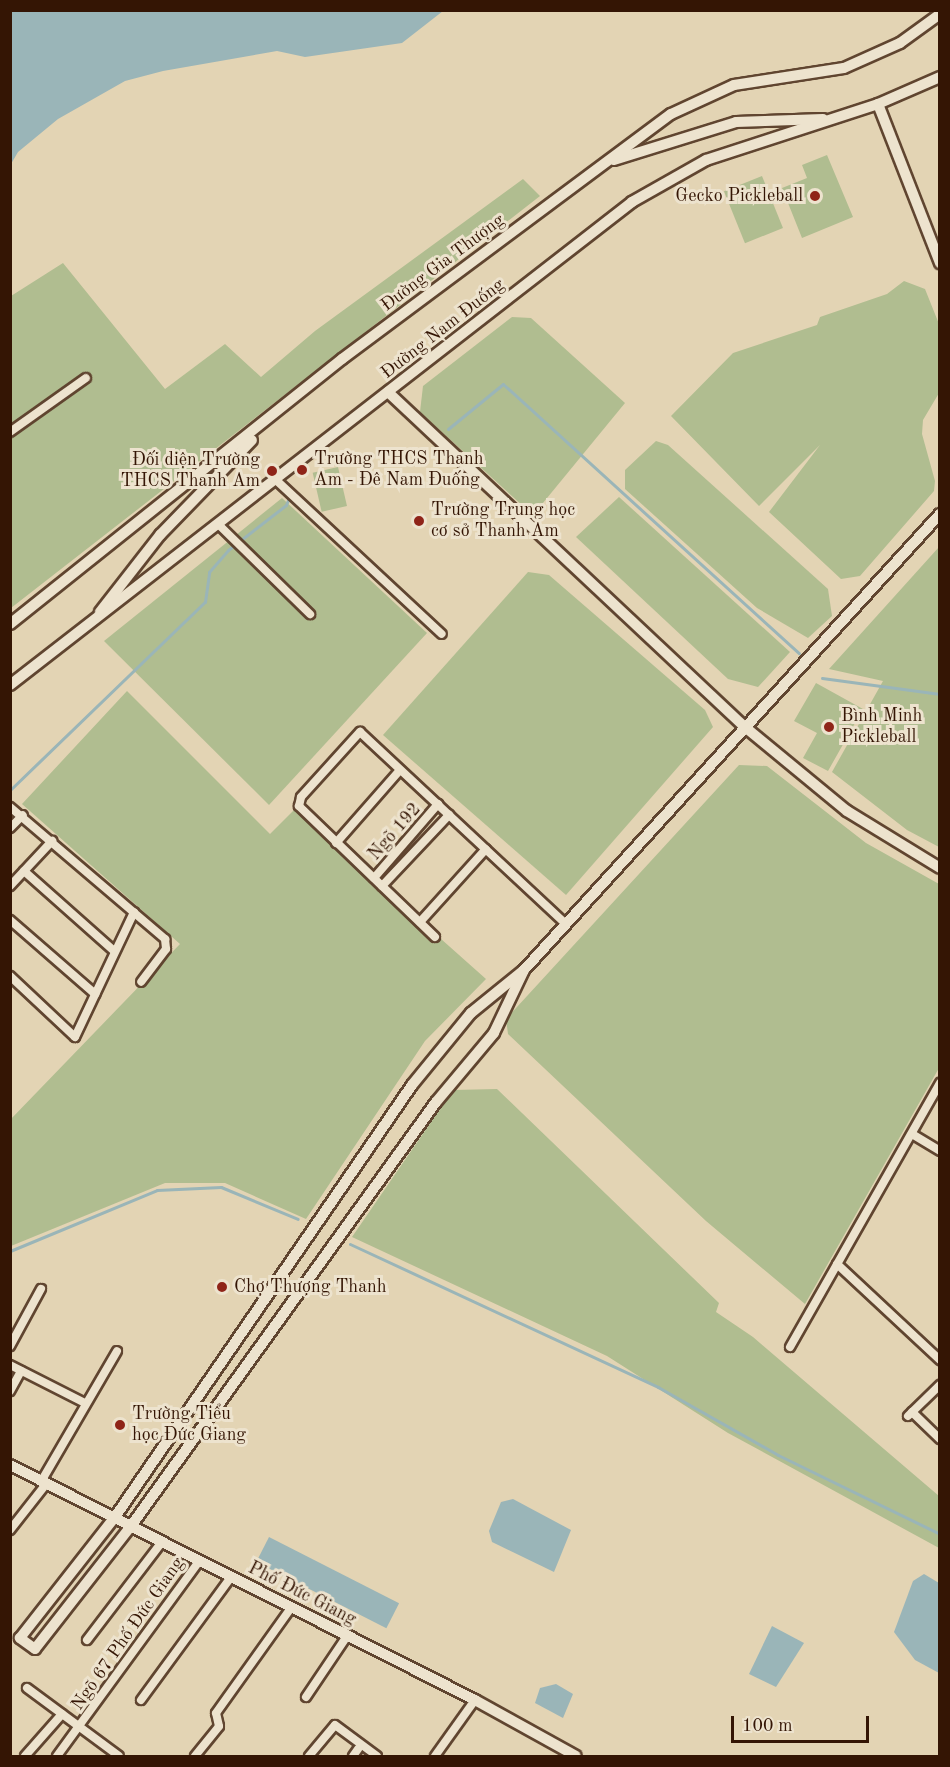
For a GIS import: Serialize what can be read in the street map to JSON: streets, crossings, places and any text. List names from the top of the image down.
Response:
{
  "streets": {
    "main road": ["Đường Gia Thượng", "Đường Nam Đuống", "Phố Đức Giang"],
    "street": ["Ngõ 192", "Ngõ 67 Phố Đức Giang"]
  },
  "crossings": [
    ["Phố Đức Giang", "Ngõ 67 Phố Đức Giang"]
  ],
  "places": [
    "Gecko Pickleball",
    "Trường THCS Thanh Am - Đê Nam Đuống",
    "Đối diện Trường THCS Thanh Am",
    "Trường Trung học cơ sở Thanh Am",
    "Bình Minh Pickleball",
    "Chợ Thượng Thanh",
    "Trường Tiểu học Đức Giang"
  ],
  "scale_bar": "100 m"
}
